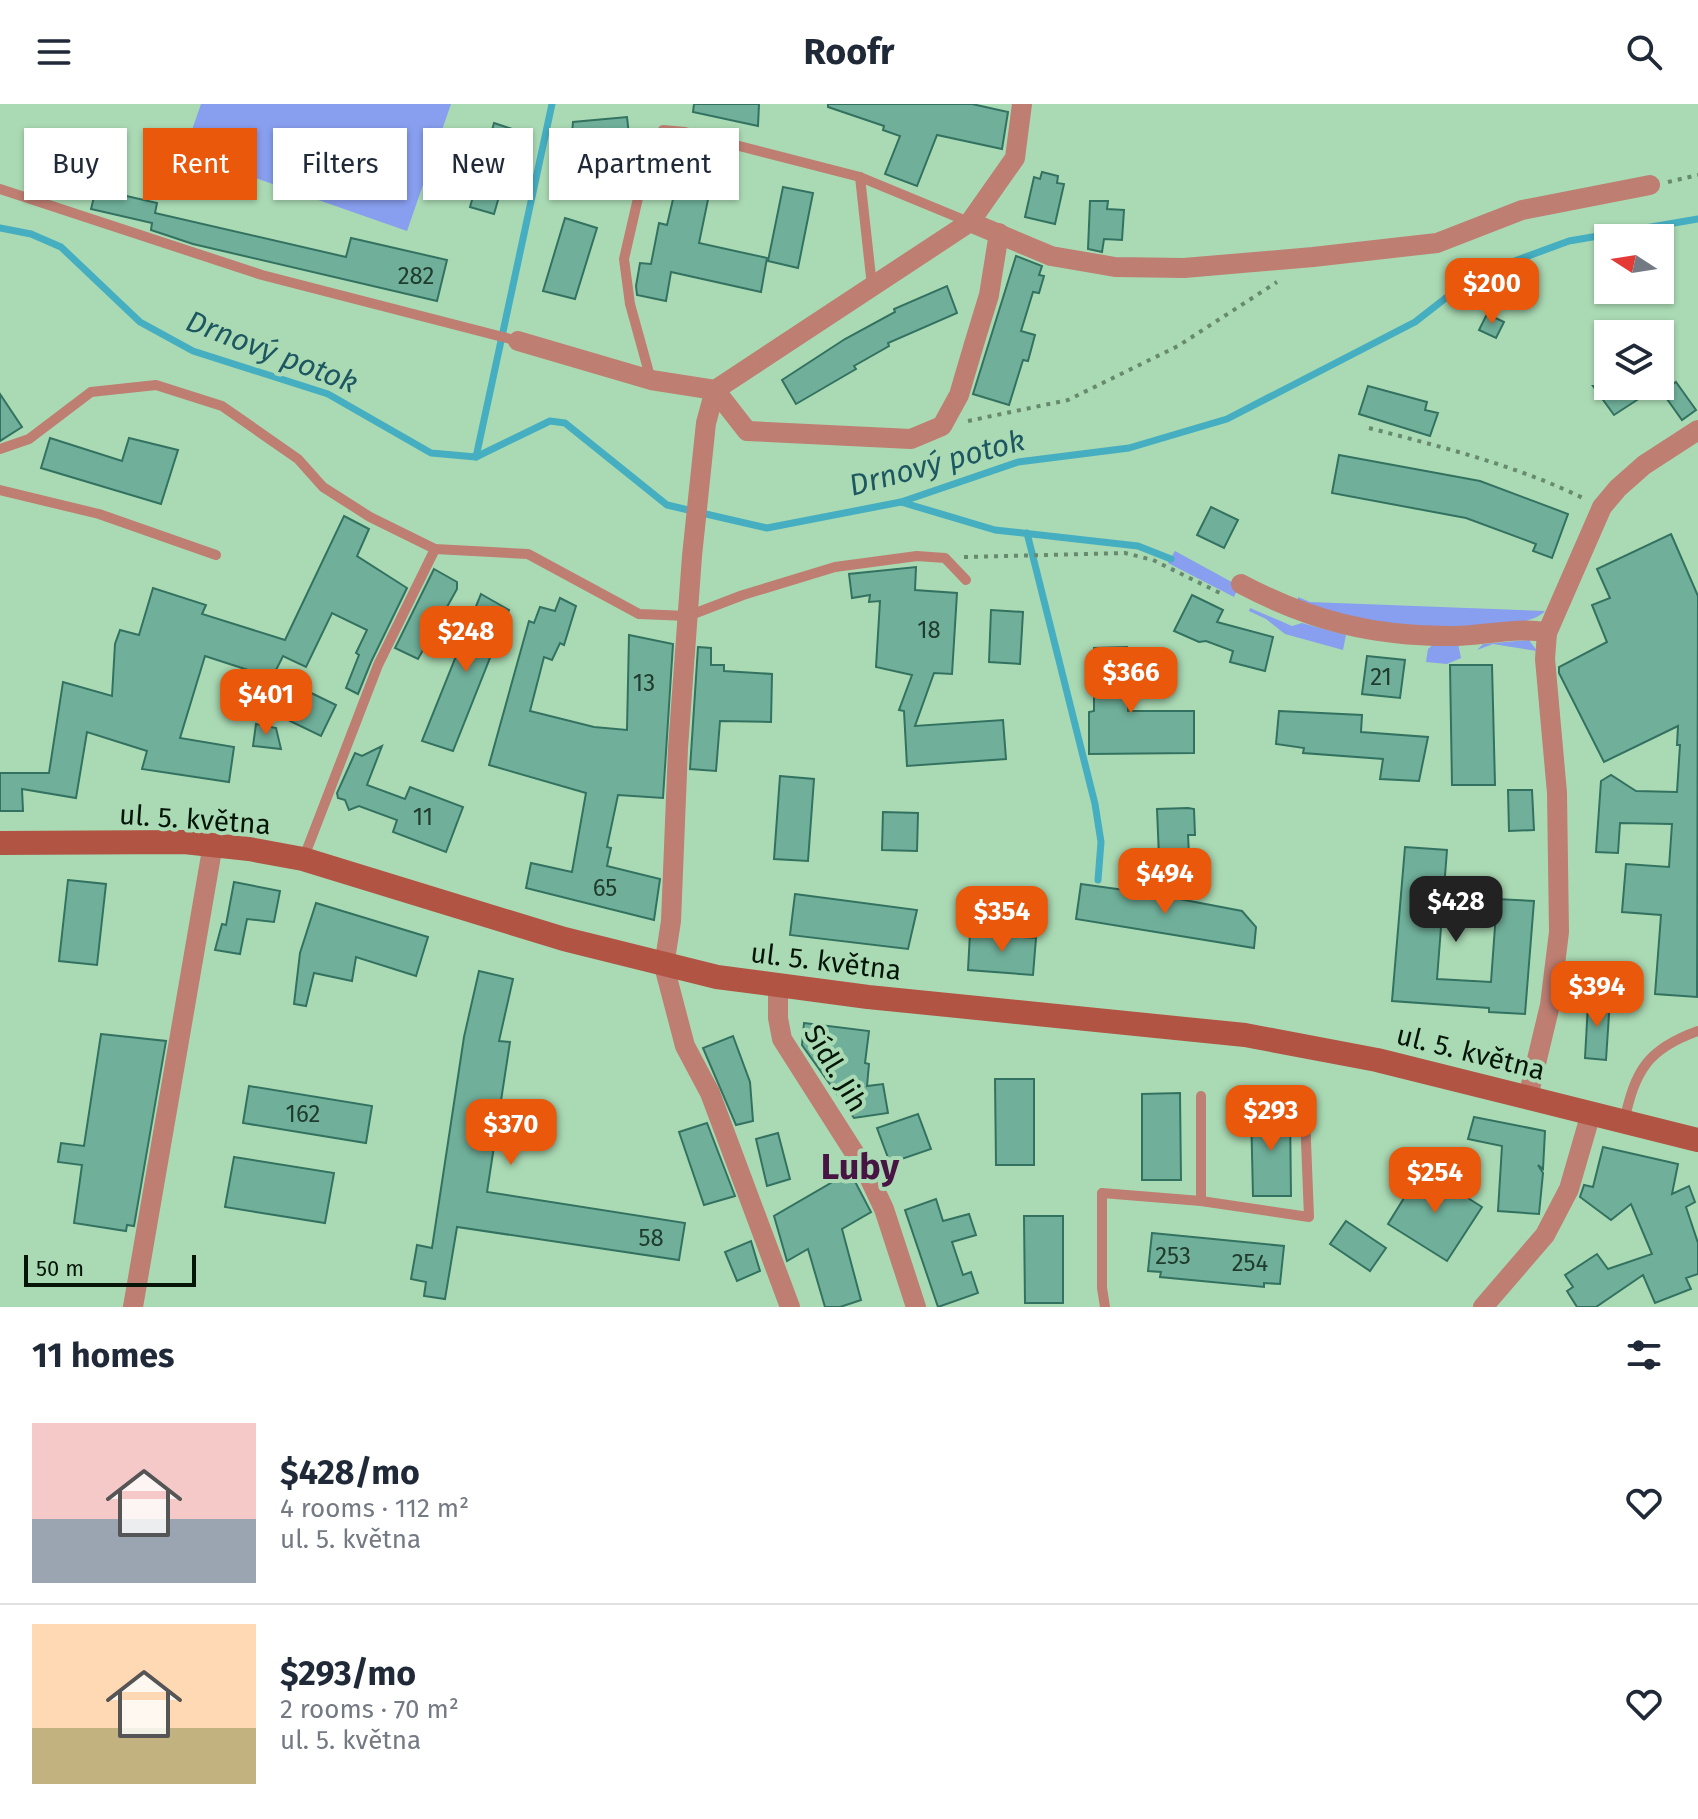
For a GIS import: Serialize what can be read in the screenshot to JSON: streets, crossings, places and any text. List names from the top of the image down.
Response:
{
  "streets": {
    "street": ["ul. 5. května", "Sídl. Jih"]
  },
  "crossings": [
    ["ul. 5. května", "Sídl. Jih"]
  ],
  "districts": ["Luby"],
  "water": ["Drnový potok"],
  "house_numbers": [
    "282",
    "18",
    "21",
    "13",
    "11",
    "65",
    "162",
    "58",
    "253",
    "254"
  ],
  "scale_bar": "50 m",
  "north": "left",
  "page": {
    "header": "Roofr",
    "chip": [
      "Buy",
      "Rent",
      "Filters",
      "New",
      "Apartment"
    ],
    "price": [
      "$200",
      "$248",
      "$366",
      "$401",
      "$494",
      "$428",
      "$354",
      "$394",
      "$293",
      "$370",
      "$254"
    ],
    "scale": "50 m",
    "heading": "11 homes",
    "list": [
      {
        "name": "$428/mo",
        "note": "4 rooms · 112 m² · ul. 5. května"
      },
      {
        "name": "$293/mo",
        "note": "2 rooms · 70 m² · ul. 5. května"
      }
    ]
  }
}
